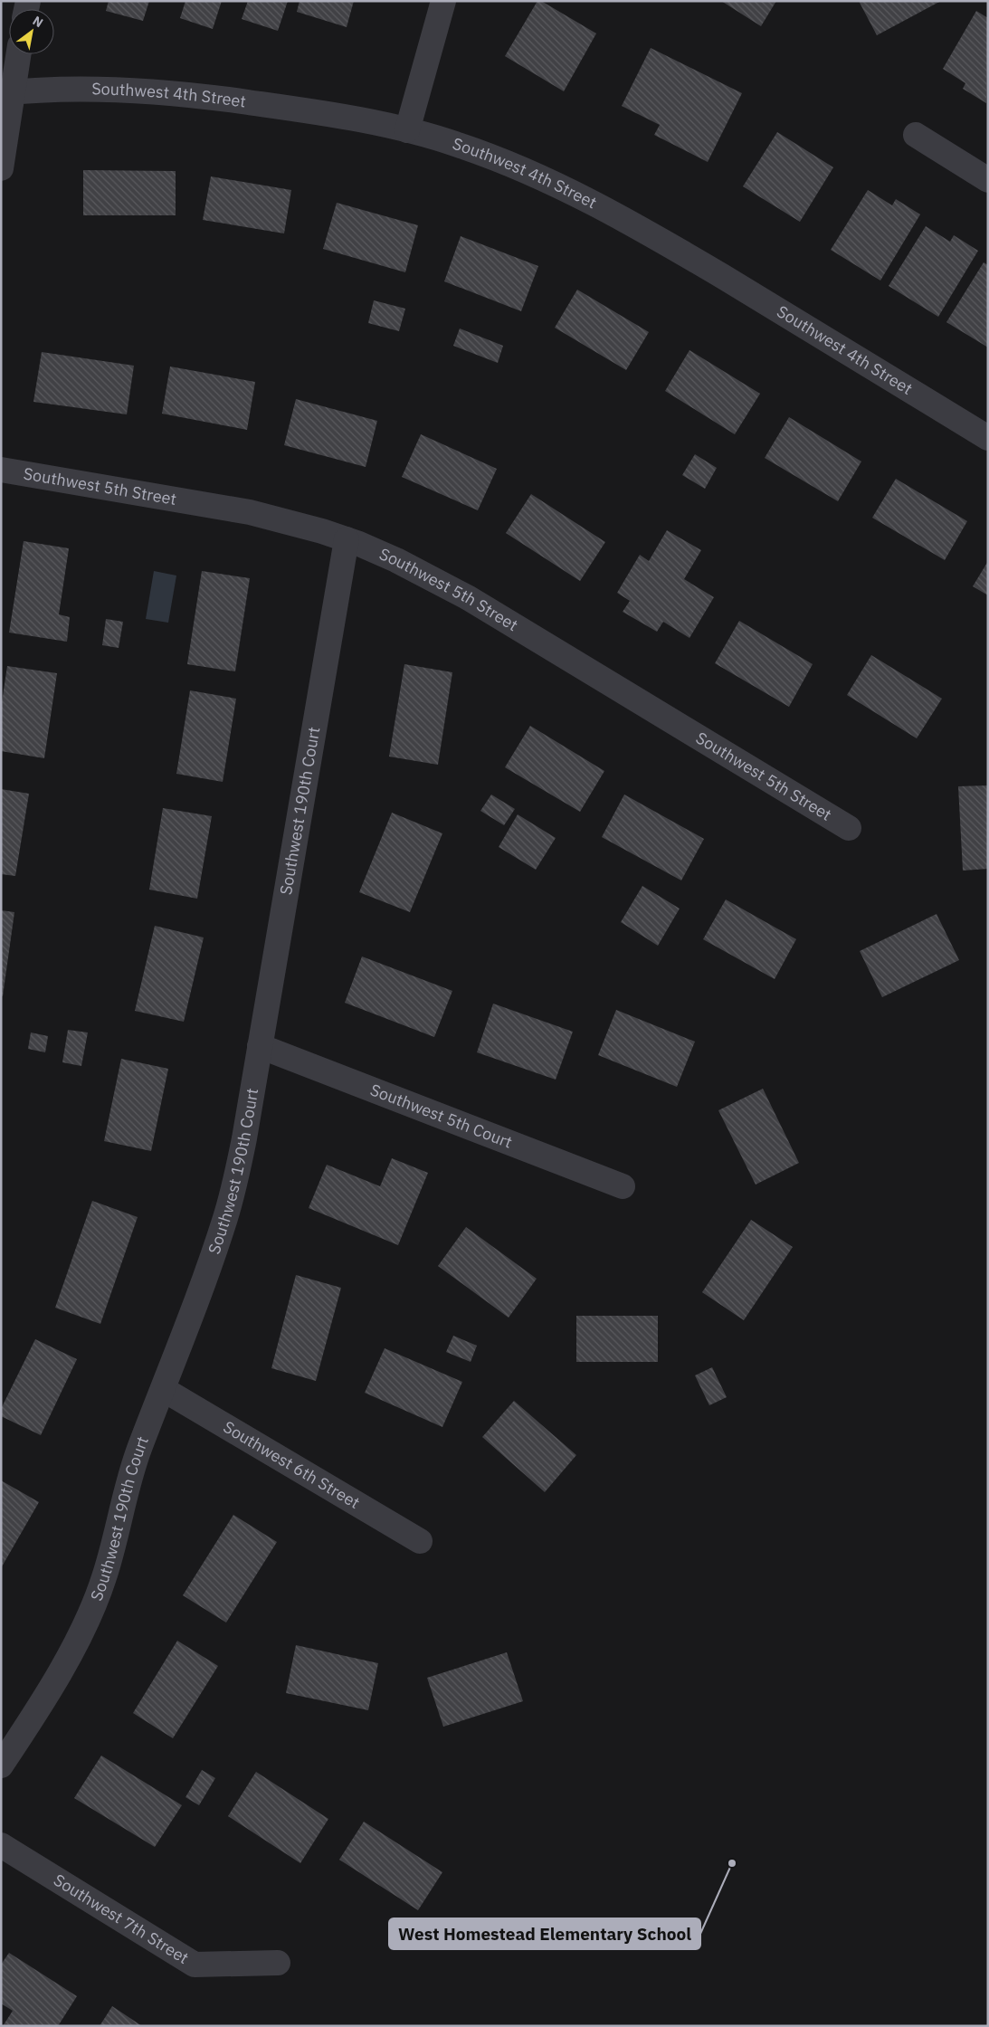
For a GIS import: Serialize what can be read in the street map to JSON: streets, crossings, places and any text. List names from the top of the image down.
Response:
{
  "streets": {
    "street": [
      "Southwest 4th Street",
      "Southwest 5th Street",
      "Southwest 190th Court",
      "Southwest 5th Court",
      "Southwest 6th Street",
      "Southwest 7th Street"
    ]
  },
  "crossings": [
    ["Southwest 5th Street", "Southwest 190th Court"],
    ["Southwest 190th Court", "Southwest 5th Court"],
    ["Southwest 190th Court", "Southwest 6th Street"]
  ],
  "places": ["West Homestead Elementary School"],
  "north": "top right"
}
